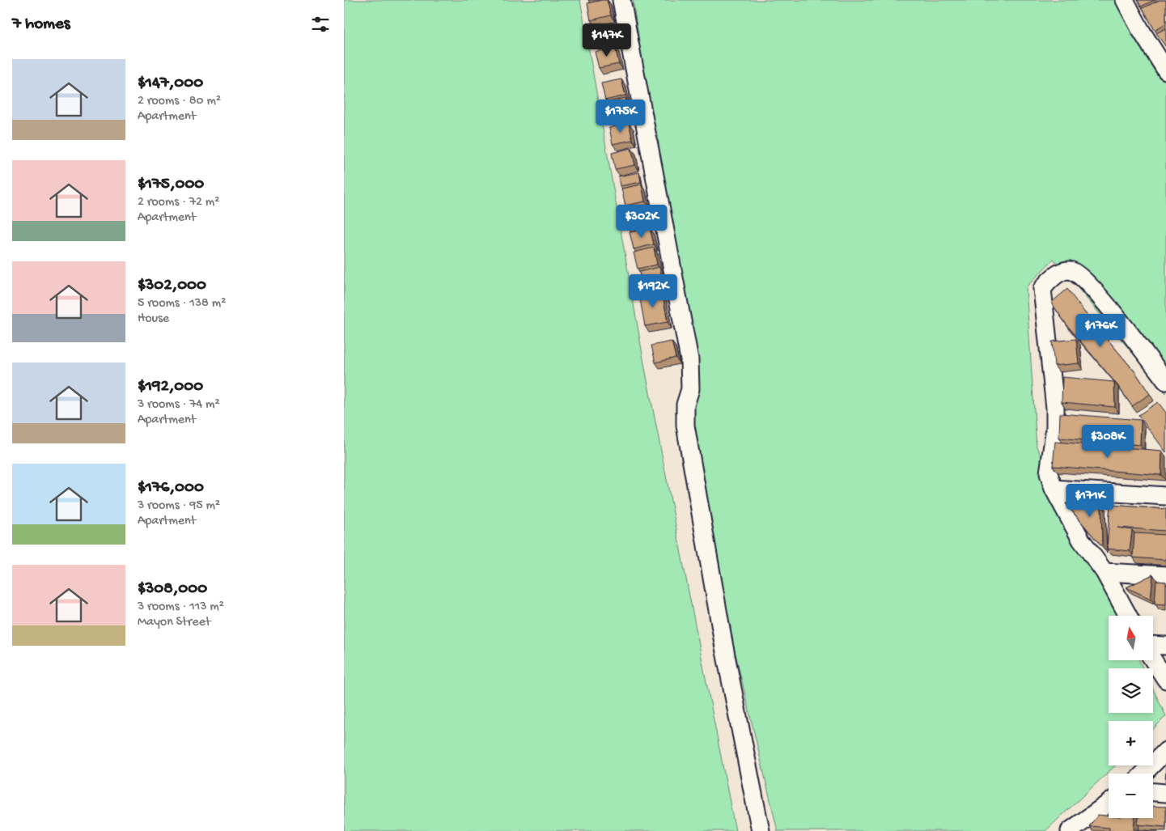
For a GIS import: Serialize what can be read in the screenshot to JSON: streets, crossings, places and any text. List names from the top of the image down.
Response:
{
  "north": "top",
  "page": {
    "heading": "7 homes",
    "price": [
      "$147K",
      "$175K",
      "$302K",
      "$192K",
      "$176K",
      "$308K",
      "$171K"
    ],
    "list": [
      {
        "name": "$147,000",
        "note": "2 rooms · 80 m² · Apartment"
      },
      {
        "name": "$175,000",
        "note": "2 rooms · 72 m² · Apartment"
      },
      {
        "name": "$302,000",
        "note": "5 rooms · 138 m² · House"
      },
      {
        "name": "$192,000",
        "note": "3 rooms · 74 m² · Apartment"
      },
      {
        "name": "$176,000",
        "note": "3 rooms · 95 m² · Apartment"
      },
      {
        "name": "$308,000",
        "note": "3 rooms · 113 m² · Mayon Street"
      }
    ],
    "map_buttons": ["+", "−"]
  }
}
